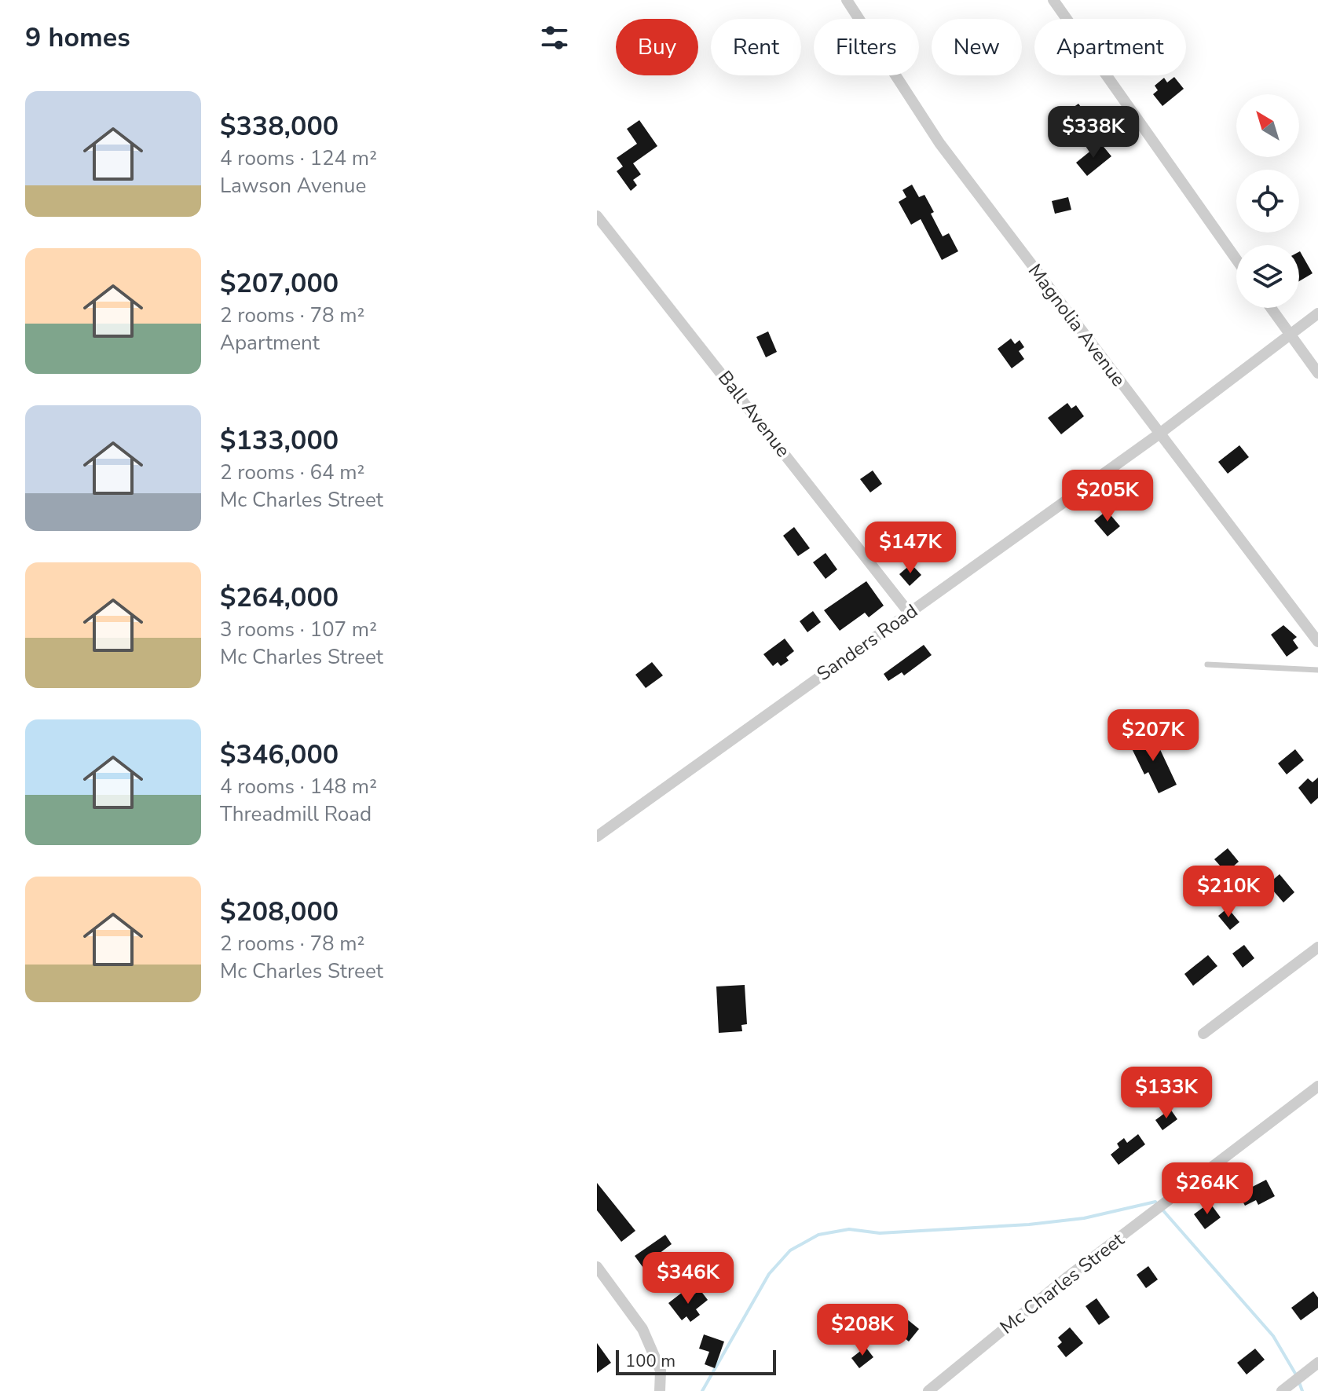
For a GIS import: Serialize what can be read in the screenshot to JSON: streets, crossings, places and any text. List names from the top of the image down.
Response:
{
  "streets": {
    "street": [
      "Magnolia Avenue",
      "Ball Avenue",
      "Sanders Road",
      "Mc Charles Street"
    ]
  },
  "crossings": [
    ["Magnolia Avenue", "Sanders Road"],
    ["Ball Avenue", "Sanders Road"]
  ],
  "scale_bar": "100 m",
  "north": "top left",
  "page": {
    "heading": "9 homes",
    "chip": [
      "Buy",
      "Rent",
      "Filters",
      "New",
      "Apartment"
    ],
    "list": [
      {
        "name": "$338,000",
        "note": "4 rooms · 124 m² · Lawson Avenue"
      },
      {
        "name": "$207,000",
        "note": "2 rooms · 78 m² · Apartment"
      },
      {
        "name": "$133,000",
        "note": "2 rooms · 64 m² · Mc Charles Street"
      },
      {
        "name": "$264,000",
        "note": "3 rooms · 107 m² · Mc Charles Street"
      },
      {
        "name": "$346,000",
        "note": "4 rooms · 148 m² · Threadmill Road"
      },
      {
        "name": "$208,000",
        "note": "2 rooms · 78 m² · Mc Charles Street"
      }
    ],
    "price": [
      "$338K",
      "$205K",
      "$147K",
      "$207K",
      "$210K",
      "$133K",
      "$264K",
      "$346K",
      "$208K"
    ],
    "scale": "100 m"
  }
}
